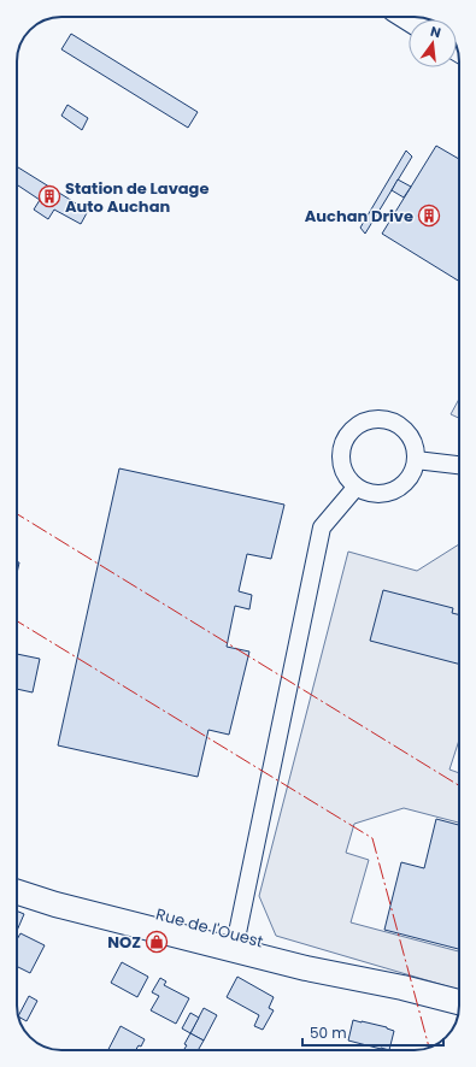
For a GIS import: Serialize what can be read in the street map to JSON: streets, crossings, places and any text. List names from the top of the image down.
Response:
{
  "streets": {
    "main road": ["Rue de l'Ouest"]
  },
  "places": {
    "building": ["Station de Lavage Auto Auchan", "Auchan Drive"],
    "shop": ["NOZ"]
  },
  "scale_bar": "50 m",
  "north": "top"
}
